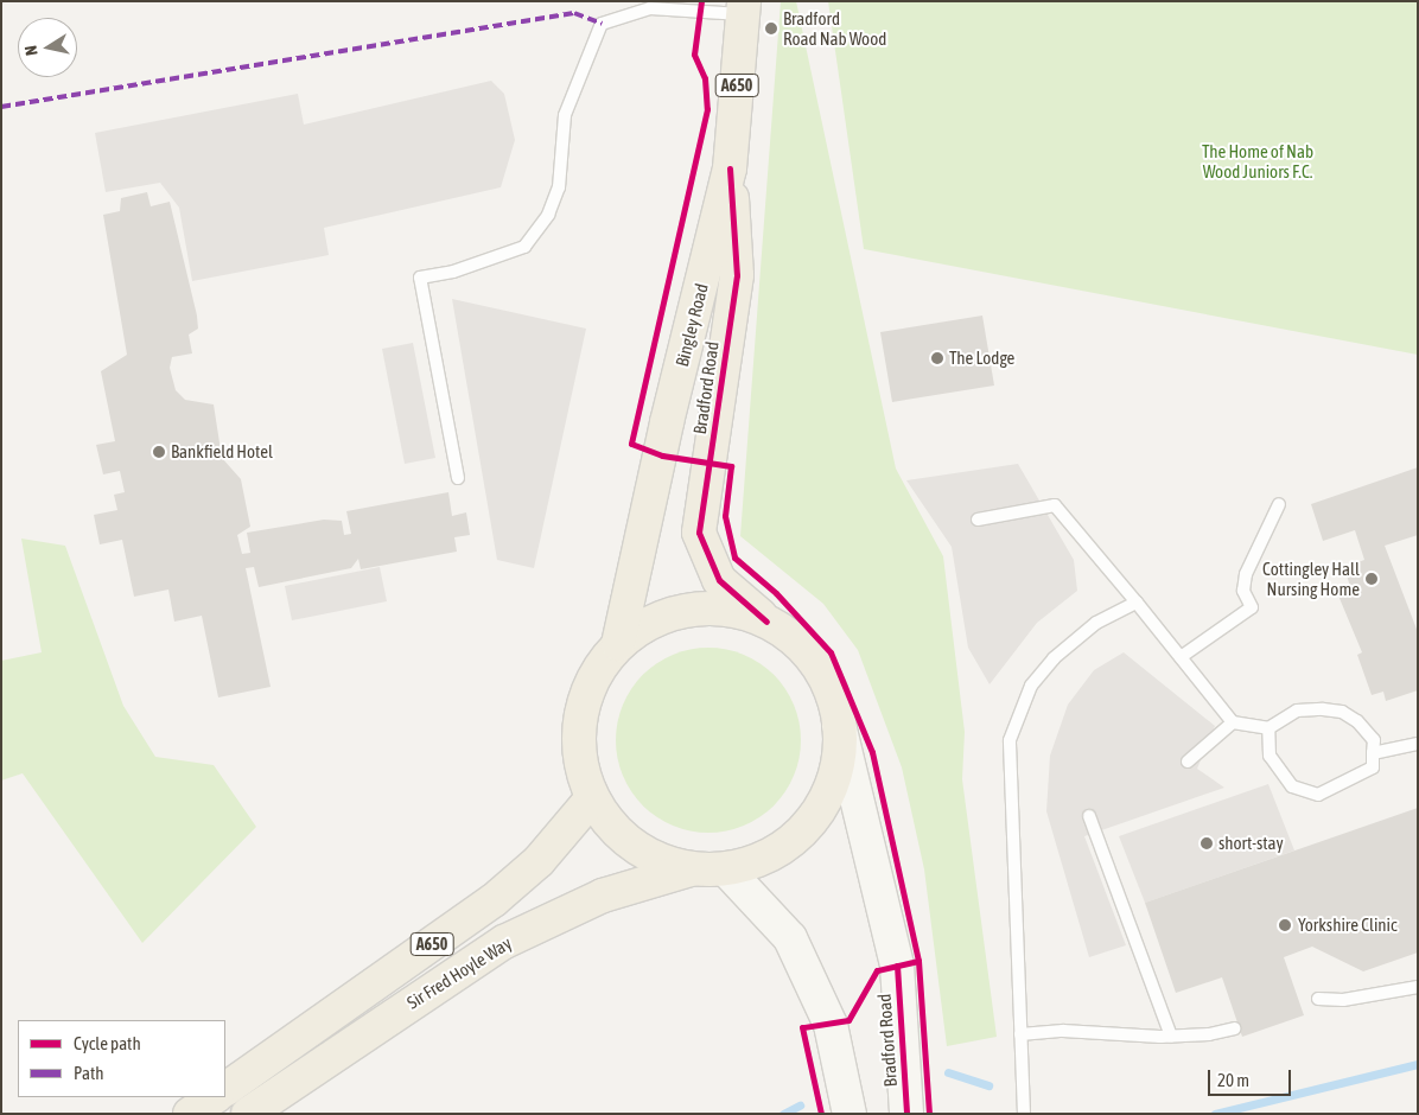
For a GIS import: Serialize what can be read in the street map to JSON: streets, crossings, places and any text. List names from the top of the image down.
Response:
{
  "streets": {
    "highway": [
      "A650",
      "Bingley Road",
      "Bradford Road",
      "Sir Fred Hoyle Way"
    ]
  },
  "crossings": [
    ["A650", "Bingley Road"],
    ["A650", "Bradford Road"],
    ["A650", "Sir Fred Hoyle Way"],
    ["Bingley Road", "Bradford Road"]
  ],
  "parks": ["The Home of Nab Wood Juniors F.C."],
  "places": [
    "Bradford Road Nab Wood",
    "The Lodge",
    "Bankfield Hotel",
    "Cottingley Hall Nursing Home",
    "short-stay",
    "Yorkshire Clinic"
  ],
  "legend": ["Cycle path", "Path"],
  "scale_bar": "20 m",
  "north": "left"
}
